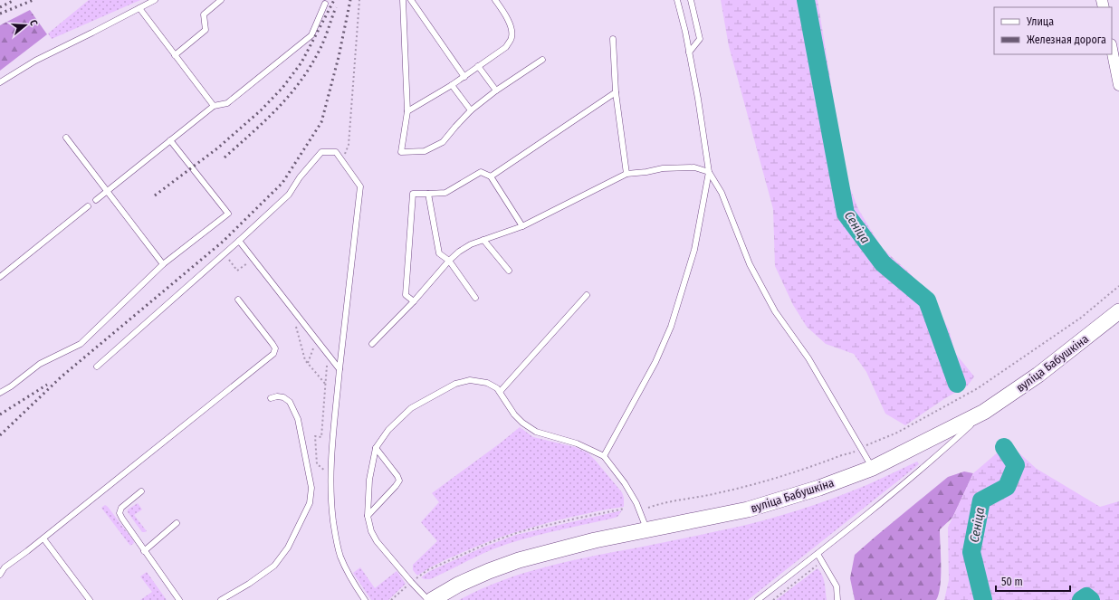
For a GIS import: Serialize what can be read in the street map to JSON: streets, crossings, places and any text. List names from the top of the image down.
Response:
{
  "streets": {
    "street": ["вуліца Бабушкіна"]
  },
  "water": ["Сеніца"],
  "legend": ["Улица", "Железная дорога"],
  "scale_bar": "50 m",
  "north": "right"
}
